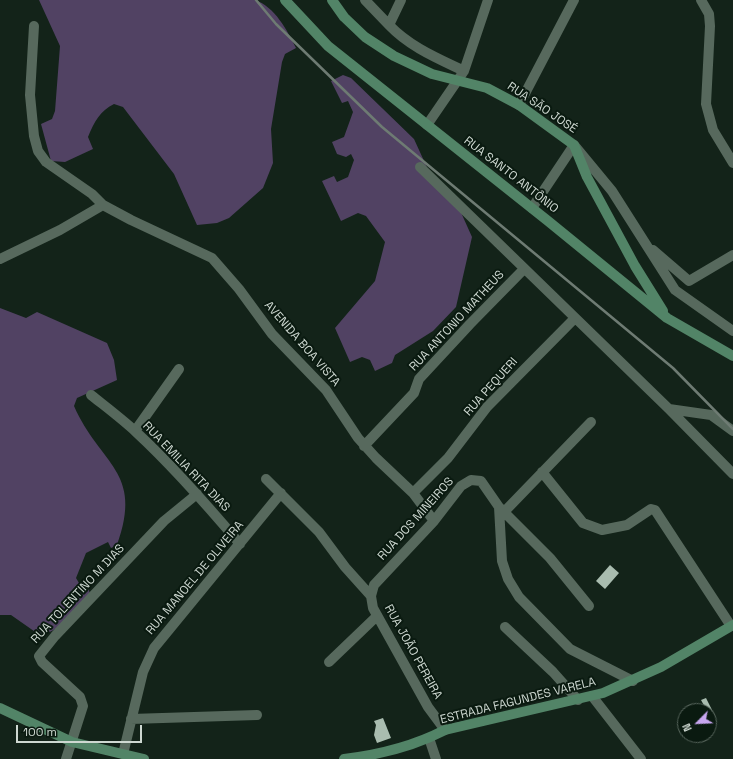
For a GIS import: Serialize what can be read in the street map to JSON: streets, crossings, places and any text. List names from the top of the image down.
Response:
{
  "streets": {
    "main road": ["RUA SÃO JOSÉ", "RUA SANTO ANTÔNIO", "ESTRADA FAGUNDES VARELA"],
    "street": [
      "RUA ANTONIO MATHEUS",
      "AVENIDA BOA VISTA",
      "RUA PEQUERI",
      "RUA EMILIA RITA DIAS",
      "RUA DOS MINEIROS",
      "RUA MANOEL DE OLIVEIRA",
      "RUA TOLENTINO M DIAS",
      "RUA JOÃO PEREIRA"
    ]
  },
  "crossings": [
    ["RUA SÃO JOSÉ", "RUA SANTO ANTÔNIO"],
    ["RUA ANTONIO MATHEUS", "AVENIDA BOA VISTA"],
    ["AVENIDA BOA VISTA", "RUA PEQUERI"],
    ["AVENIDA BOA VISTA", "RUA DOS MINEIROS"],
    ["RUA EMILIA RITA DIAS", "RUA MANOEL DE OLIVEIRA"],
    ["RUA EMILIA RITA DIAS", "RUA TOLENTINO M DIAS"],
    ["RUA DOS MINEIROS", "RUA JOÃO PEREIRA"],
    ["RUA MANOEL DE OLIVEIRA", "RUA JOÃO PEREIRA"],
    ["RUA JOÃO PEREIRA", "ESTRADA FAGUNDES VARELA"]
  ],
  "scale_bar": "100 m",
  "north": "bottom left"
}
